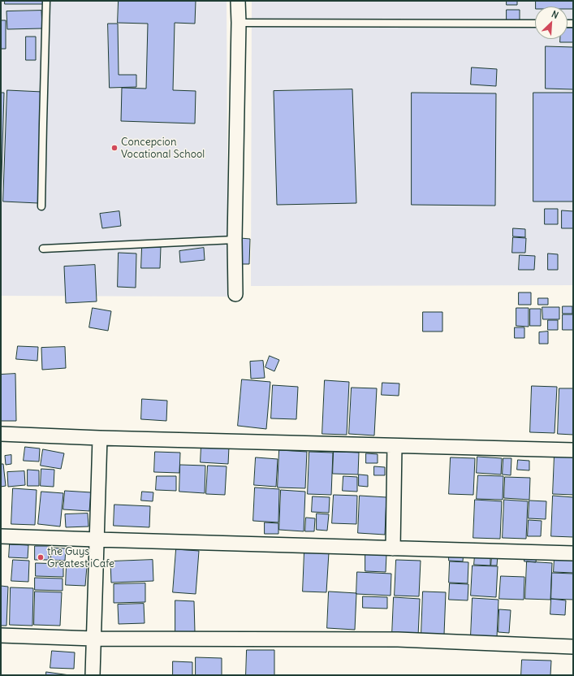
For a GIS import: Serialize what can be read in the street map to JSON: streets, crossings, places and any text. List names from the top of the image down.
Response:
{
  "places": ["Concepcion Vocational School", "the Guys Greatest iCafe"],
  "north": "top right"
}
